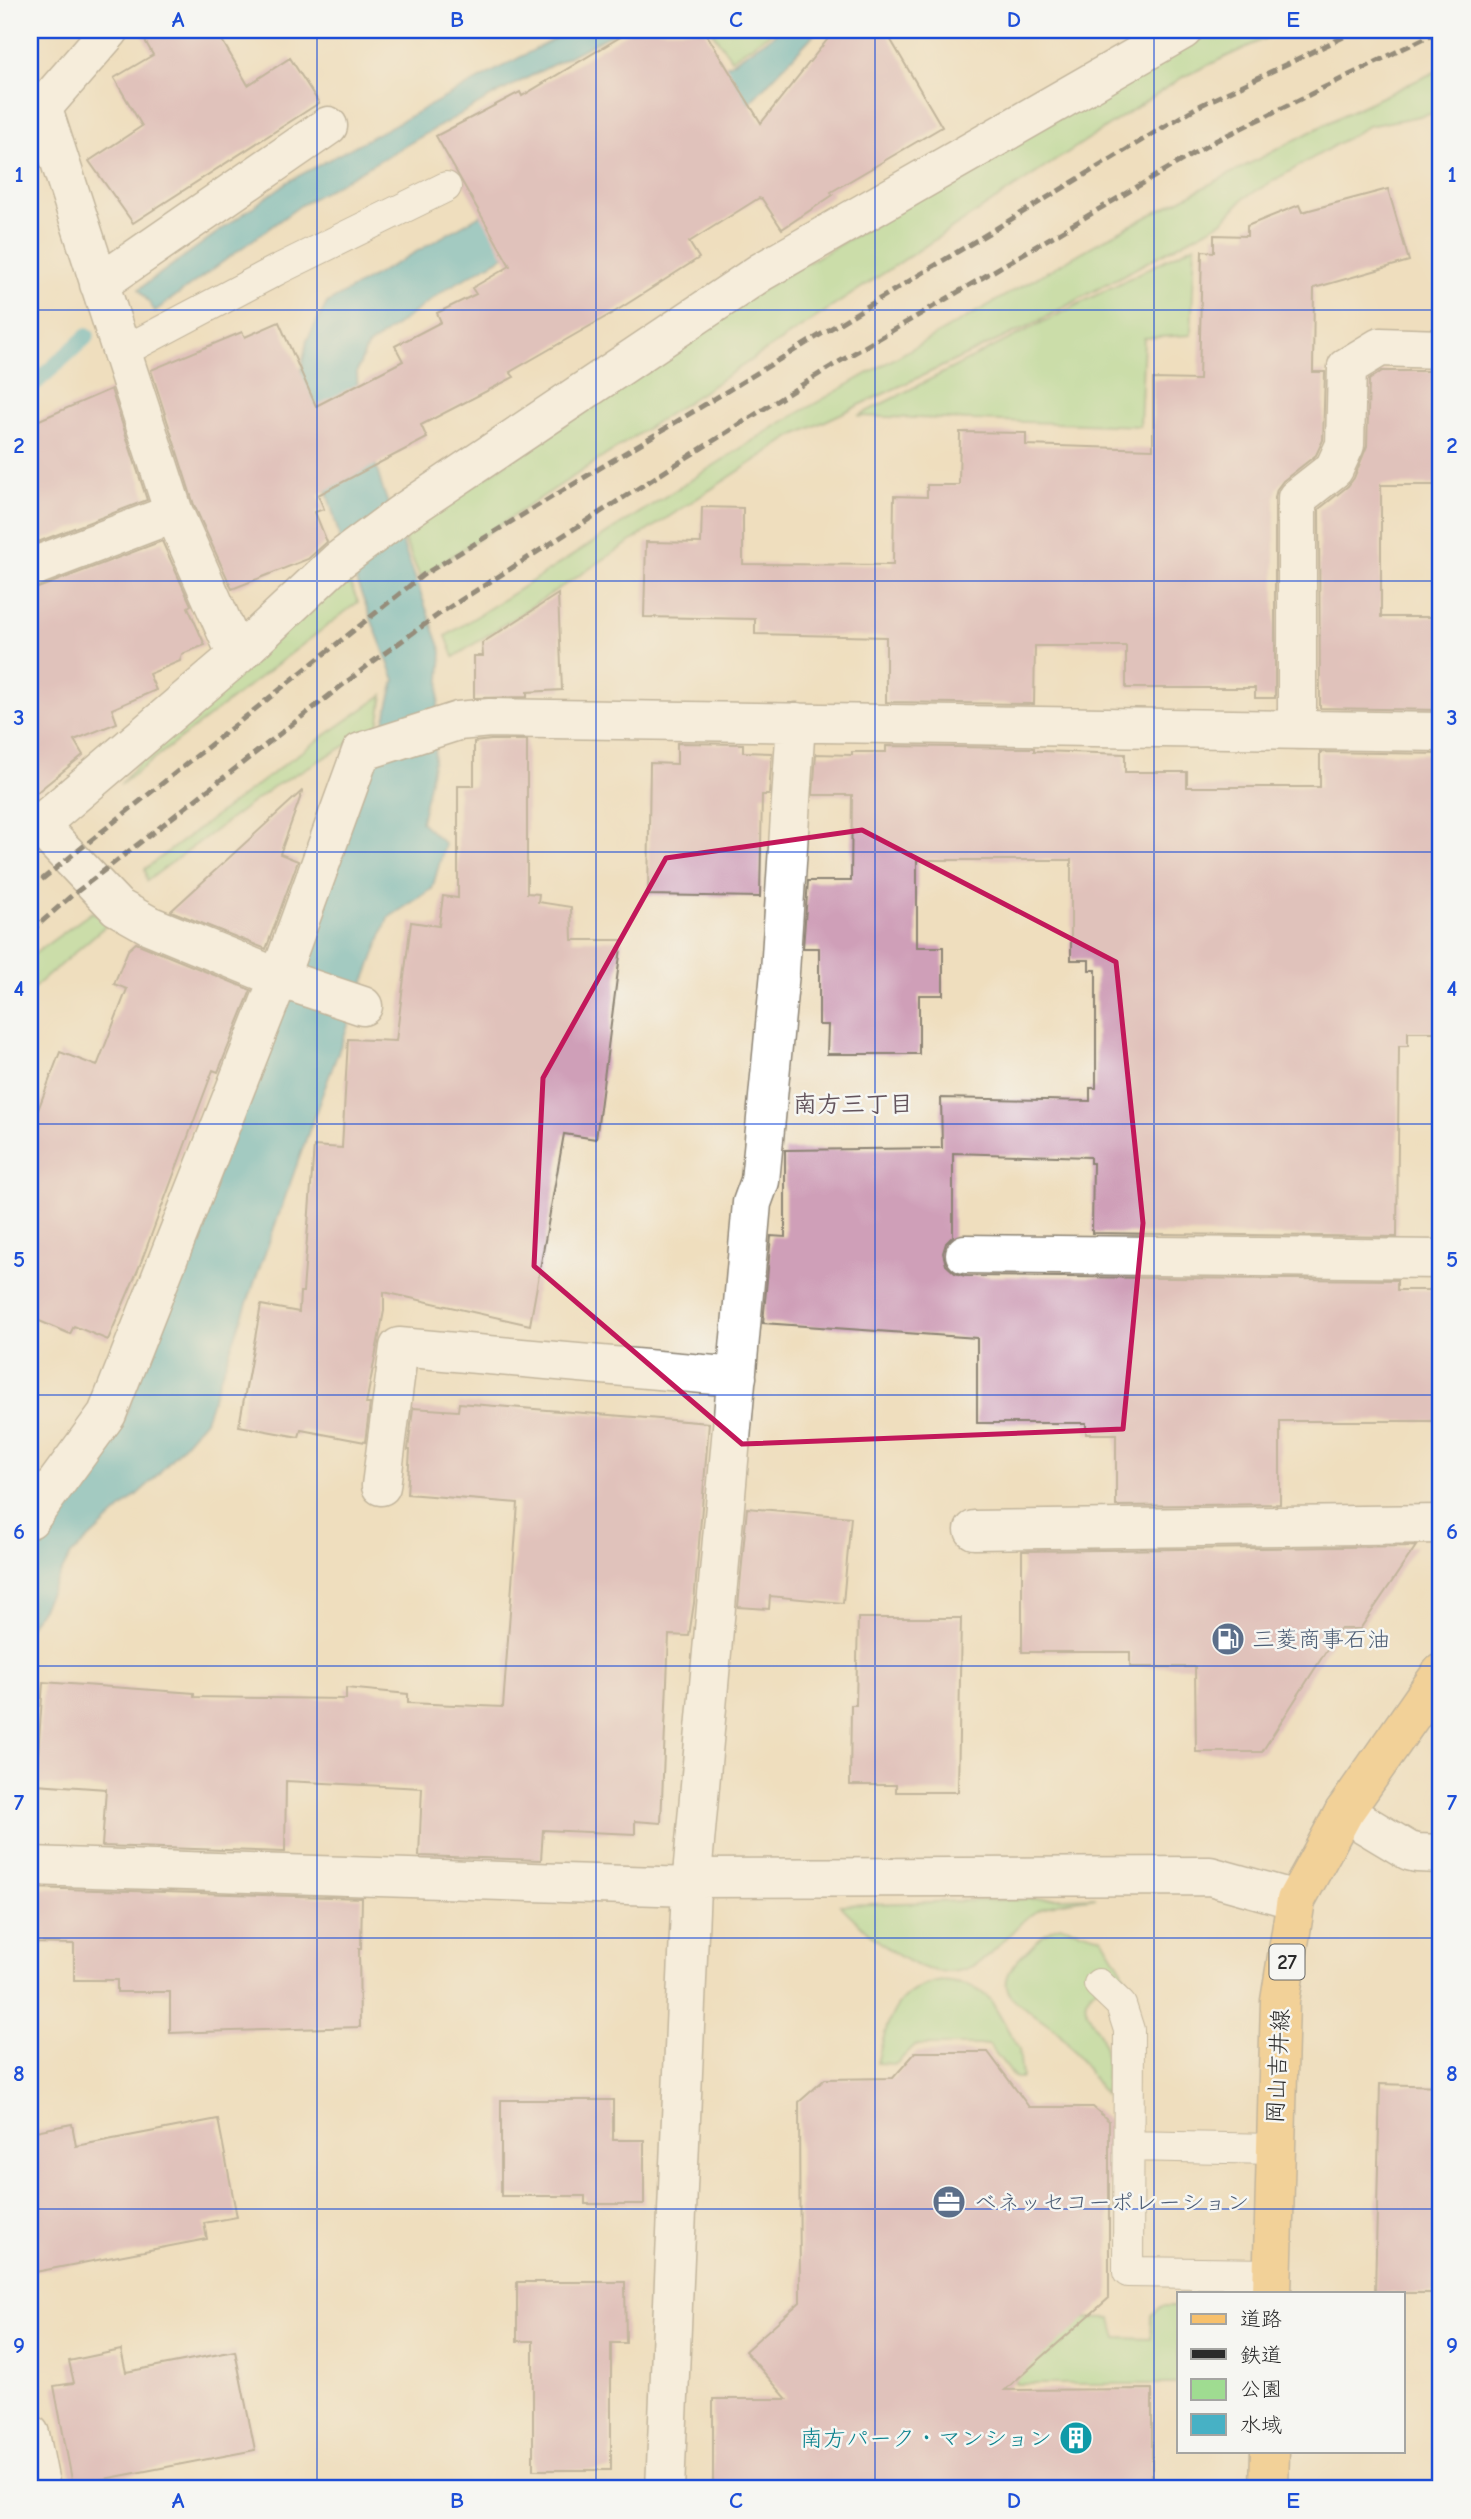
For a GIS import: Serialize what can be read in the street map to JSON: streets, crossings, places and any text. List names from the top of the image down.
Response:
{
  "streets": {
    "main road": ["27", "岡山吉井線"]
  },
  "districts": ["南方三丁目"],
  "places": {
    "fuel station": ["三菱商事石油"],
    "office": ["ベネッセコーポレーション"],
    "building": ["南方パーク・マンション"]
  },
  "legend": [
    "道路",
    "鉄道",
    "公園",
    "水域"
  ],
  "grid": {
    "columns": [
      "A",
      "B",
      "C",
      "D",
      "E"
    ],
    "rows": [
      "1",
      "2",
      "3",
      "4",
      "5",
      "6",
      "7",
      "8",
      "9"
    ]
  }
}
